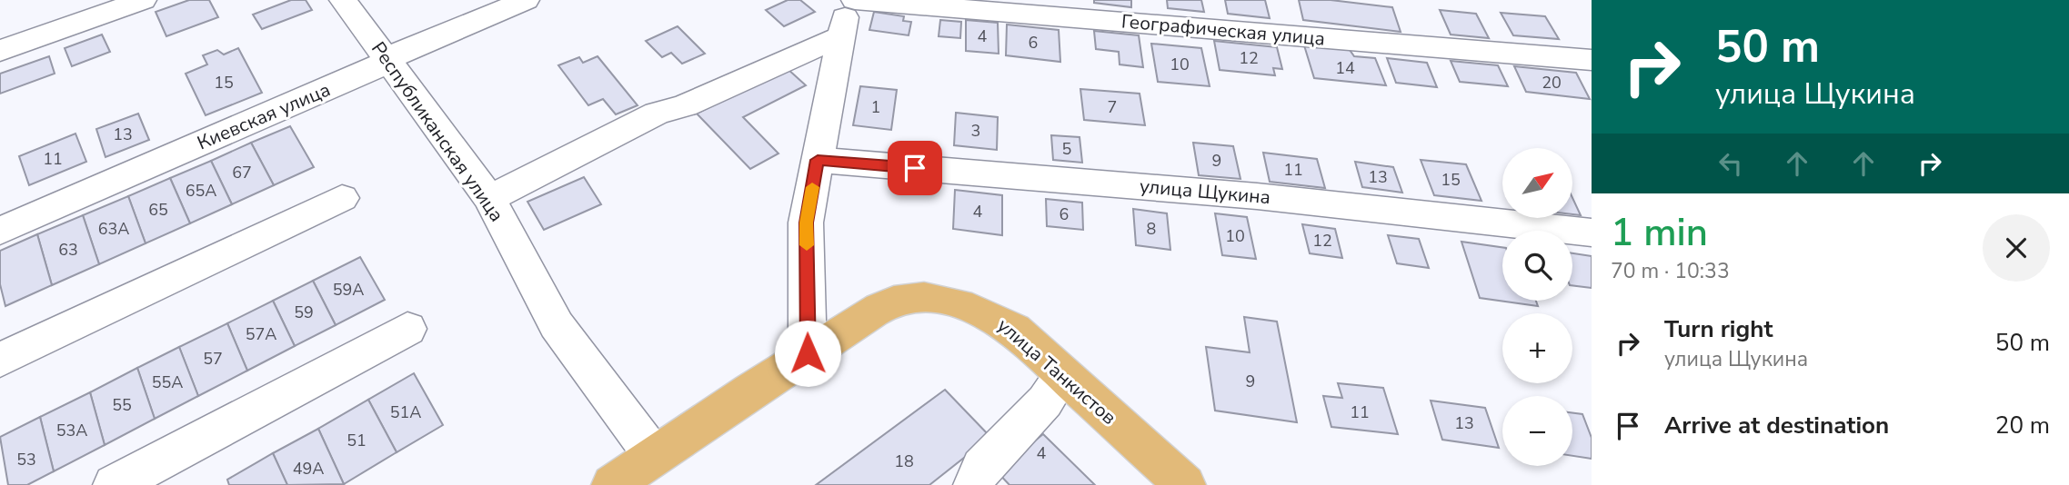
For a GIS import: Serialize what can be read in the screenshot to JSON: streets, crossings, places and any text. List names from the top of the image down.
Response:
{
  "streets": {
    "main road": ["улица Танкистов"],
    "street": [
      "Географическая улица",
      "Киевская улица",
      "Республиканская улица",
      "улица Щукина"
    ]
  },
  "crossings": [
    ["Киевская улица", "Республиканская улица"],
    ["Республиканская улица", "улица Танкистов"]
  ],
  "house_numbers": [
    "4",
    "6",
    "12",
    "10",
    "14",
    "15",
    "20",
    "1",
    "7",
    "3",
    "13",
    "5",
    "11",
    "9",
    "11",
    "67",
    "13",
    "15",
    "65А",
    "65",
    "4",
    "6",
    "63А",
    "8",
    "10",
    "12",
    "63",
    "59А",
    "59",
    "57А",
    "57",
    "9",
    "55А",
    "55",
    "51А",
    "11",
    "13",
    "53А",
    "51",
    "4",
    "53",
    "18",
    "49А"
  ],
  "north": "top right",
  "page": {
    "turn": ["50 m", "улица Щукина"],
    "map_buttons": ["+", "−"],
    "heading": ["1 min", "70 m · 10:33"],
    "list": [
      {
        "name": "Turn right",
        "note": "улица Щукина",
        "value": "50 m"
      },
      {
        "name": "Arrive at destination",
        "value": "20 m"
      }
    ]
  }
}
